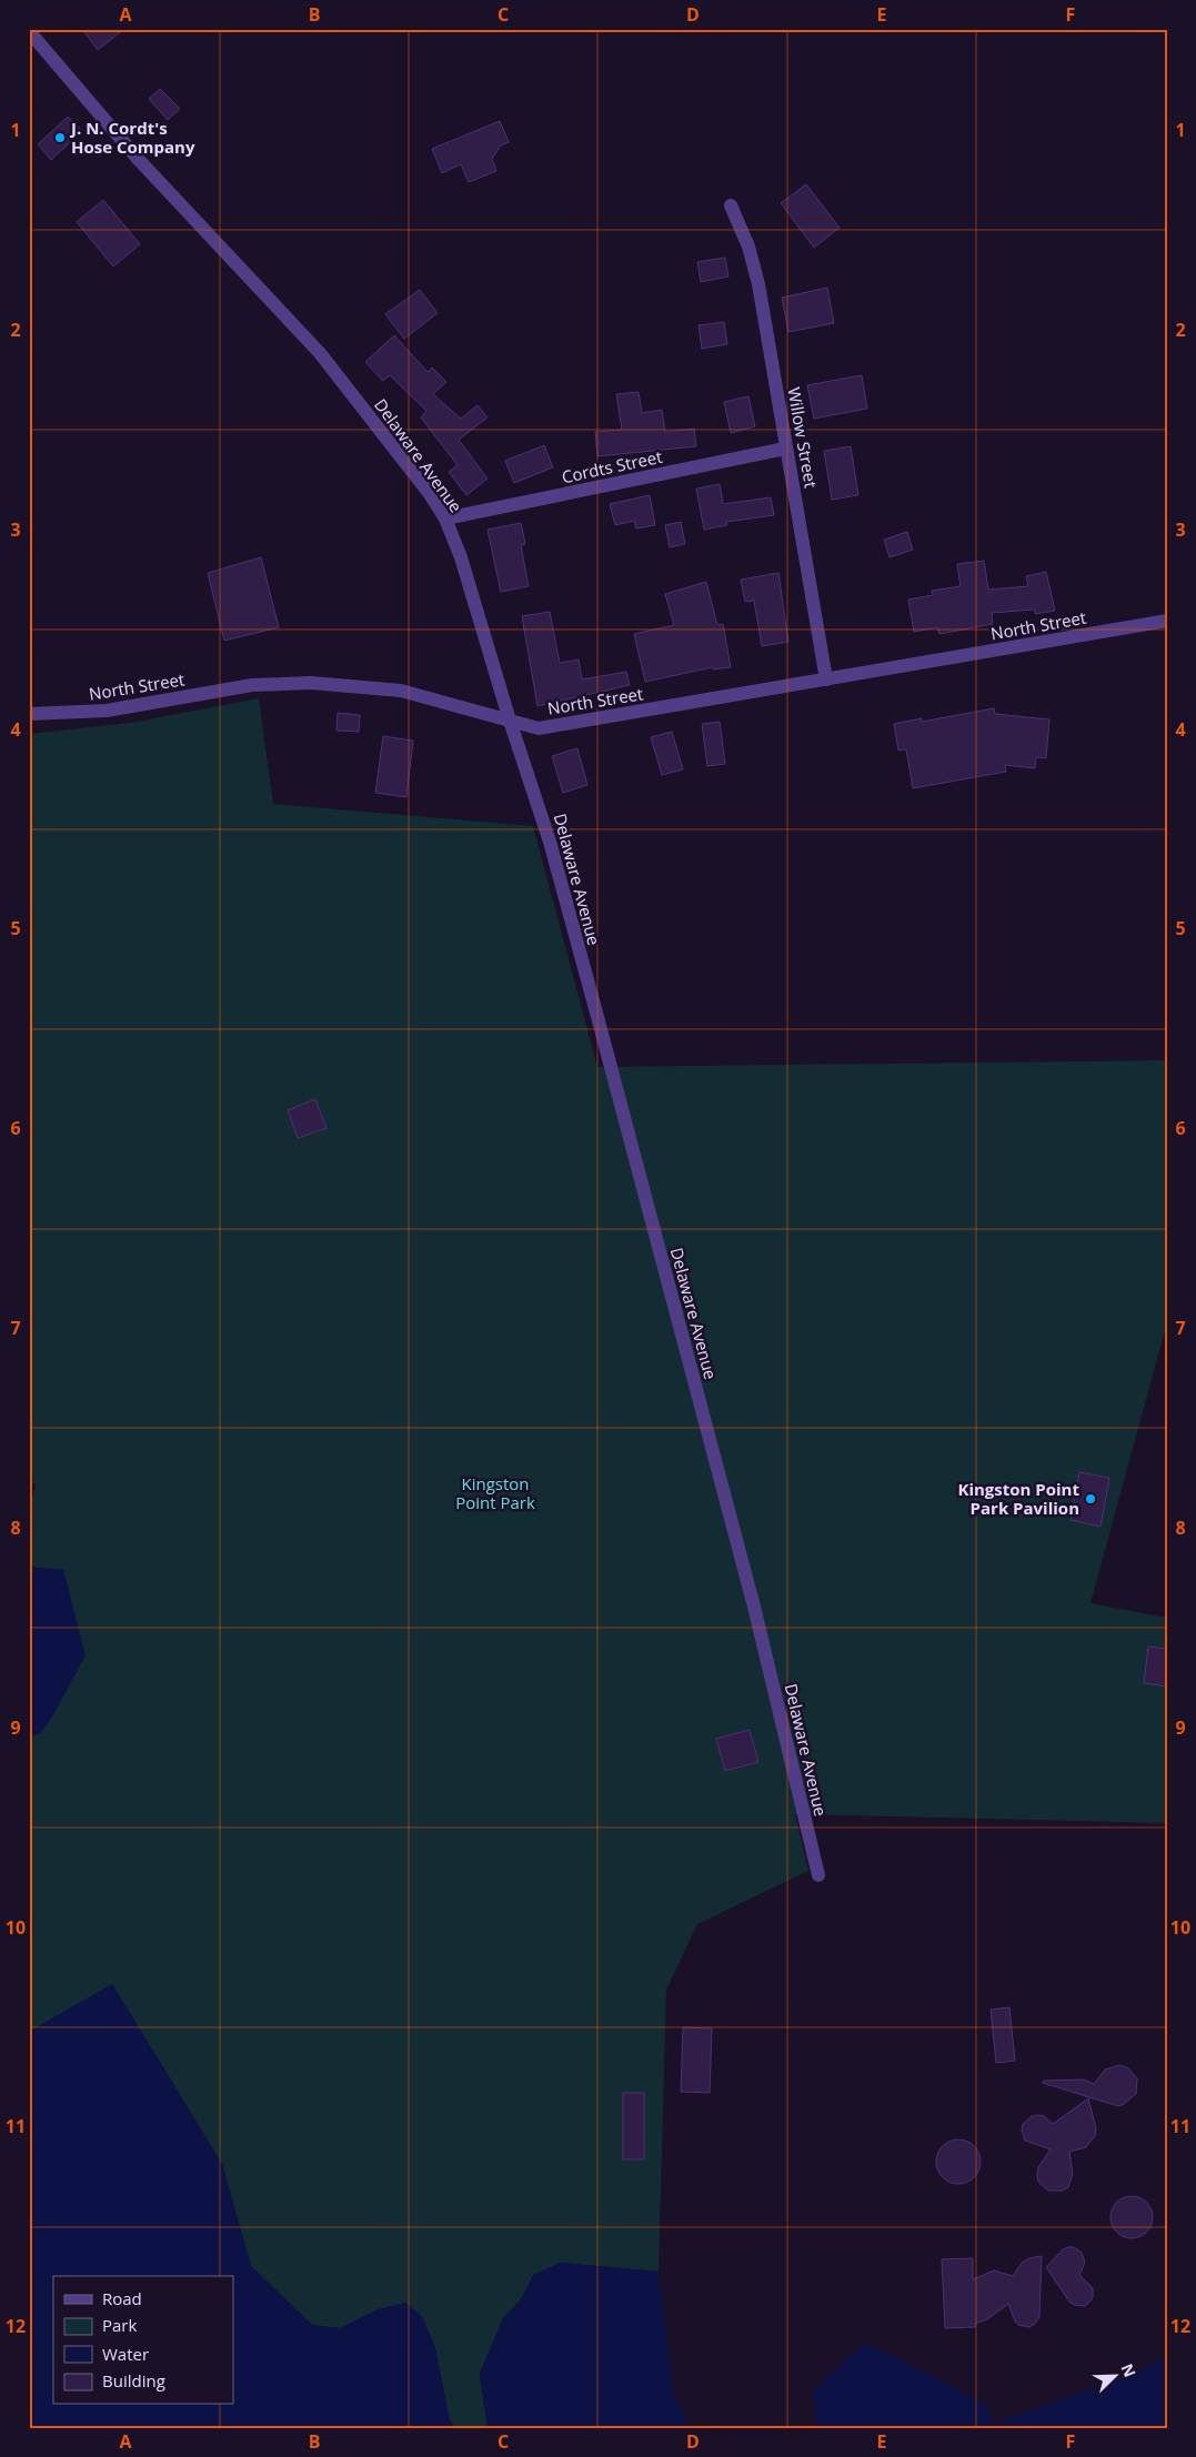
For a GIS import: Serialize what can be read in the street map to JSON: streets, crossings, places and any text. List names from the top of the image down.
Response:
{
  "streets": {
    "street": [
      "Willow Street",
      "Delaware Avenue",
      "Cordts Street",
      "North Street"
    ]
  },
  "crossings": [
    ["Willow Street", "Cordts Street"],
    ["Willow Street", "North Street"],
    ["Delaware Avenue", "Cordts Street"],
    ["Delaware Avenue", "North Street"]
  ],
  "parks": ["Kingston Point Park"],
  "places": ["J. N. Cordt's Hose Company", "Kingston Point Park Pavilion"],
  "legend": [
    "Road",
    "Park",
    "Water",
    "Building"
  ],
  "north": "top right",
  "grid": {
    "columns": [
      "A",
      "B",
      "C",
      "D",
      "E",
      "F"
    ],
    "rows": [
      "1",
      "2",
      "3",
      "4",
      "5",
      "6",
      "7",
      "8",
      "9",
      "10",
      "11",
      "12"
    ]
  }
}
